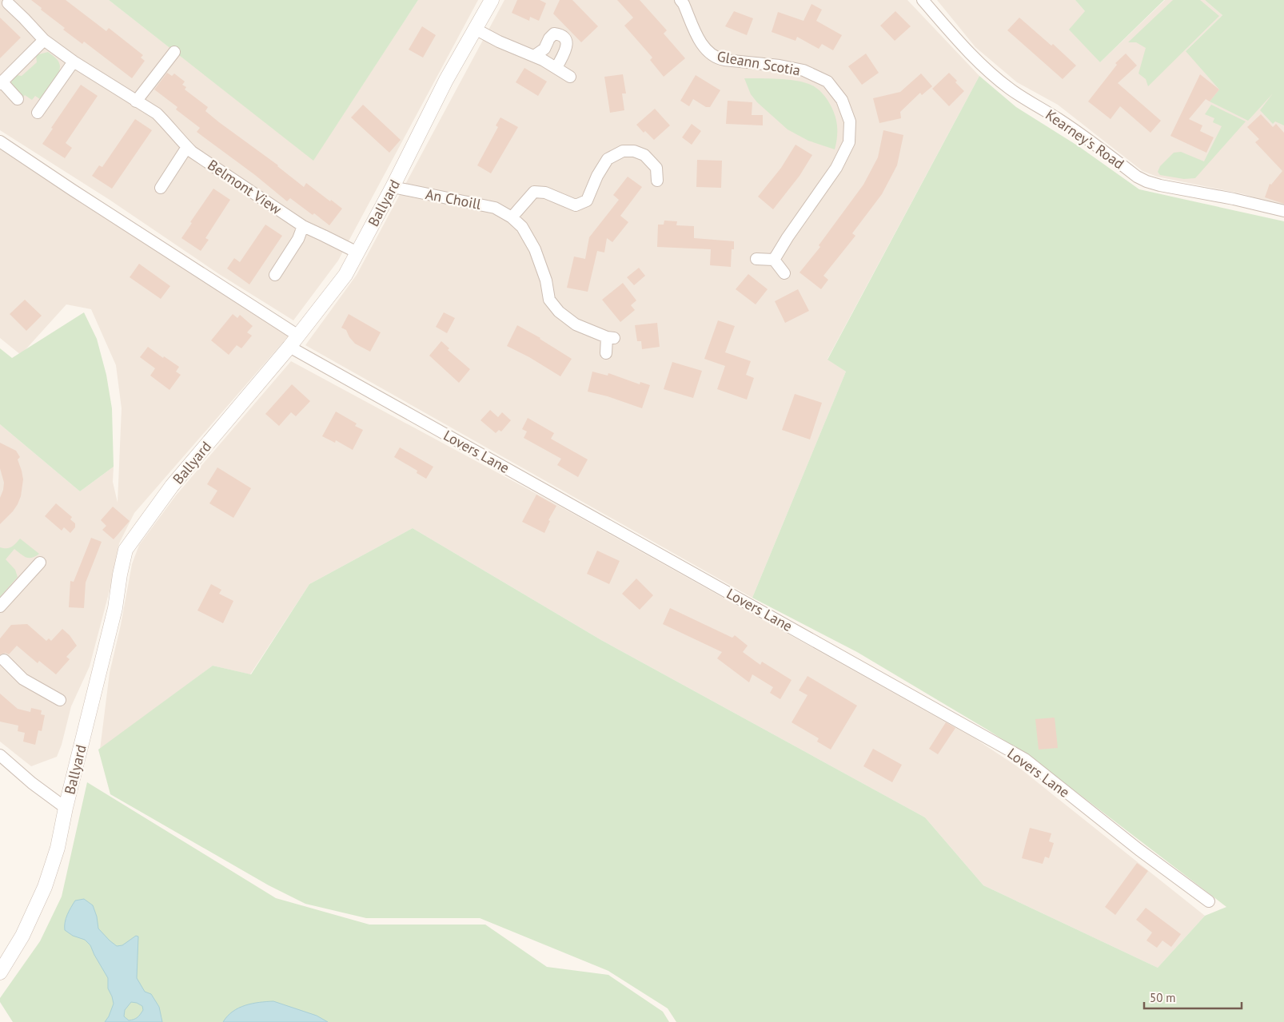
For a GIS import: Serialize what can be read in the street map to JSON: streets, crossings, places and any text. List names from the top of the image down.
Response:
{
  "streets": {
    "street": [
      "Gleann Scotia",
      "Kearney's Road",
      "Belmont View",
      "An Choill",
      "Ballyard",
      "Lovers Lane"
    ]
  },
  "crossings": [
    ["Belmont View", "Ballyard"],
    ["An Choill", "Ballyard"],
    ["Ballyard", "Lovers Lane"]
  ],
  "scale_bar": "50 m"
}
